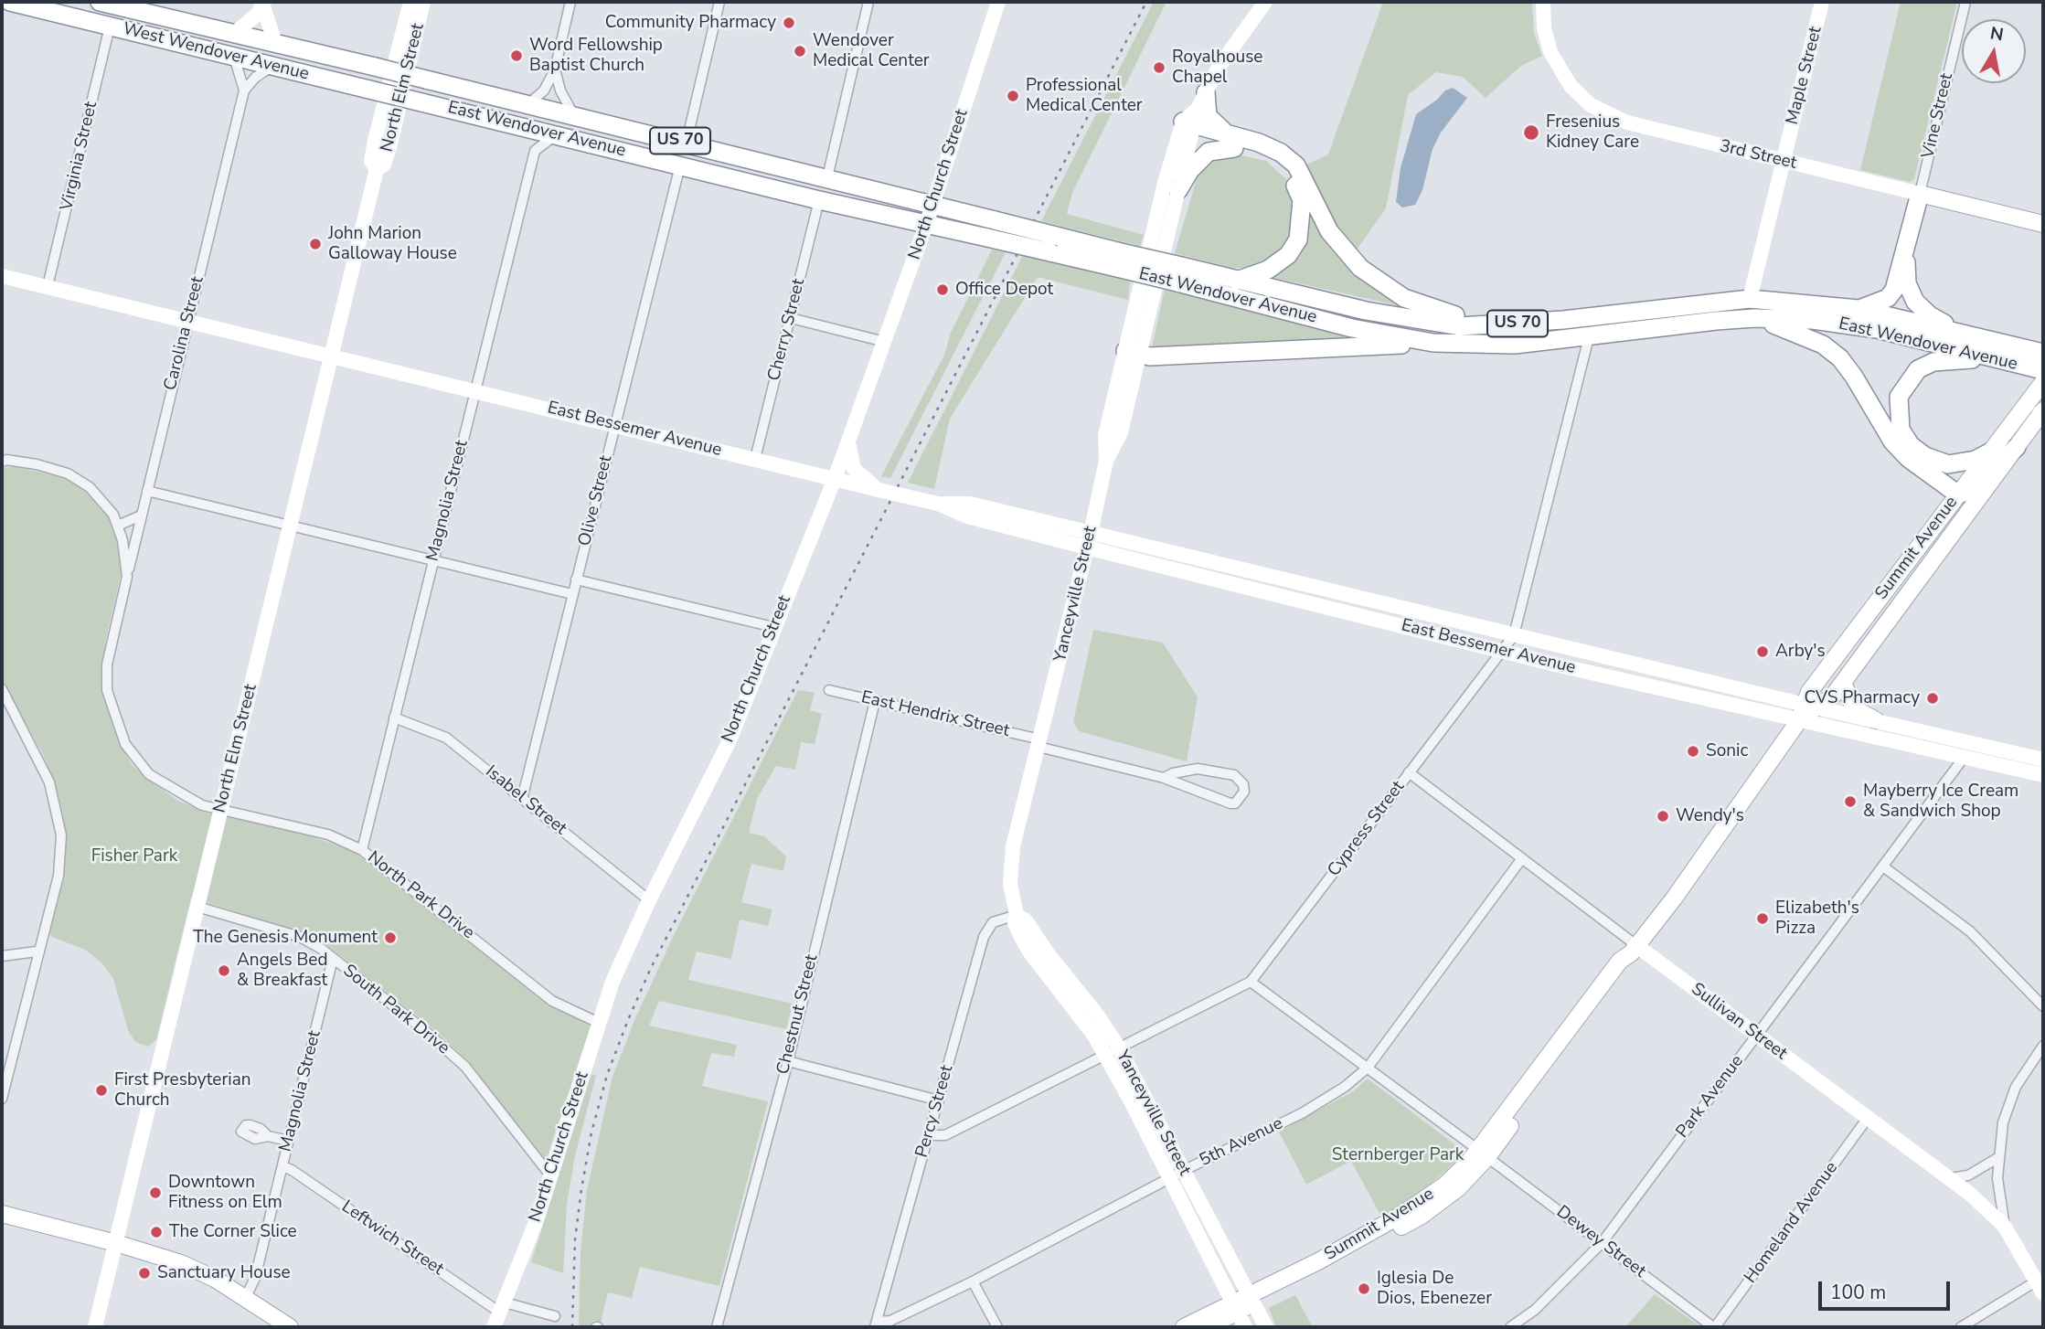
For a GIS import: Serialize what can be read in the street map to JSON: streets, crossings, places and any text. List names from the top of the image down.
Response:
{
  "streets": {
    "highway": ["West Wendover Avenue", "East Wendover Avenue", "US 70"],
    "main road": [
      "Maple Street",
      "North Elm Street",
      "3rd Street",
      "North Church Street",
      "East Bessemer Avenue",
      "Summit Avenue",
      "Yanceyville Street",
      "Sullivan Street"
    ],
    "street": [
      "Vine Street",
      "Virginia Street",
      "Cherry Street",
      "Carolina Street",
      "Magnolia Street",
      "Olive Street",
      "East Hendrix Street",
      "Isabel Street",
      "Cypress Street",
      "North Park Drive",
      "South Park Drive",
      "Chestnut Street",
      "Park Avenue",
      "Percy Street",
      "5th Avenue",
      "Homeland Avenue",
      "Leftwich Street",
      "Dewey Street"
    ]
  },
  "crossings": [
    ["West Wendover Avenue", "East Wendover Avenue"],
    ["West Wendover Avenue", "Virginia Street"],
    ["Maple Street", "East Wendover Avenue"],
    ["Maple Street", "3rd Street"],
    ["North Elm Street", "East Bessemer Avenue"],
    ["North Elm Street", "North Park Drive"],
    ["North Elm Street", "South Park Drive"],
    ["Vine Street", "3rd Street"],
    ["East Wendover Avenue", "North Church Street"],
    ["East Wendover Avenue", "Cherry Street"],
    ["East Wendover Avenue", "Olive Street"],
    ["East Wendover Avenue", "Cypress Street"],
    ["Virginia Street", "East Bessemer Avenue"],
    ["North Church Street", "East Bessemer Avenue"],
    ["North Church Street", "Isabel Street"],
    ["North Church Street", "North Park Drive"],
    ["North Church Street", "South Park Drive"],
    ["North Church Street", "Leftwich Street"],
    ["Cherry Street", "East Bessemer Avenue"],
    ["Carolina Street", "East Bessemer Avenue"],
    ["Carolina Street", "North Park Drive"],
    ["East Bessemer Avenue", "Magnolia Street"],
    ["East Bessemer Avenue", "Olive Street"],
    ["East Bessemer Avenue", "Summit Avenue"],
    ["East Bessemer Avenue", "Yanceyville Street"],
    ["East Bessemer Avenue", "Cypress Street"],
    ["East Bessemer Avenue", "Park Avenue"],
    ["Magnolia Street", "Isabel Street"],
    ["Magnolia Street", "North Park Drive"],
    ["Magnolia Street", "South Park Drive"],
    ["Magnolia Street", "Leftwich Street"],
    ["Olive Street", "Isabel Street"],
    ["Summit Avenue", "Yanceyville Street"],
    ["Summit Avenue", "Sullivan Street"],
    ["Summit Avenue", "Dewey Street"],
    ["Yanceyville Street", "East Hendrix Street"],
    ["Yanceyville Street", "Cypress Street"],
    ["Yanceyville Street", "Percy Street"],
    ["Yanceyville Street", "5th Avenue"],
    ["East Hendrix Street", "Chestnut Street"],
    ["Cypress Street", "Sullivan Street"],
    ["Cypress Street", "Percy Street"],
    ["Cypress Street", "Dewey Street"],
    ["Sullivan Street", "Park Avenue"],
    ["Sullivan Street", "5th Avenue"],
    ["Sullivan Street", "Homeland Avenue"],
    ["Park Avenue", "Dewey Street"],
    ["Percy Street", "5th Avenue"],
    ["5th Avenue", "Dewey Street"],
    ["Homeland Avenue", "Dewey Street"]
  ],
  "parks": ["Fisher Park", "Sternberger Park"],
  "places": [
    "Community Pharmacy",
    "Wendover Medical Center",
    "Word Fellowship Baptist Church",
    "Royalhouse Chapel",
    "Professional Medical Center",
    "Fresenius Kidney Care",
    "John Marion Galloway House",
    "Office Depot",
    "Arby's",
    "CVS Pharmacy",
    "Sonic",
    "Mayberry Ice Cream & Sandwich Shop",
    "Wendy's",
    "Elizabeth's Pizza",
    "The Genesis Monument",
    "Angels Bed & Breakfast",
    "First Presbyterian Church",
    "Downtown Fitness on Elm",
    "The Corner Slice",
    "Sanctuary House",
    "Iglesia De Dios, Ebenezer"
  ],
  "scale_bar": "100 m",
  "north": "top"
}
